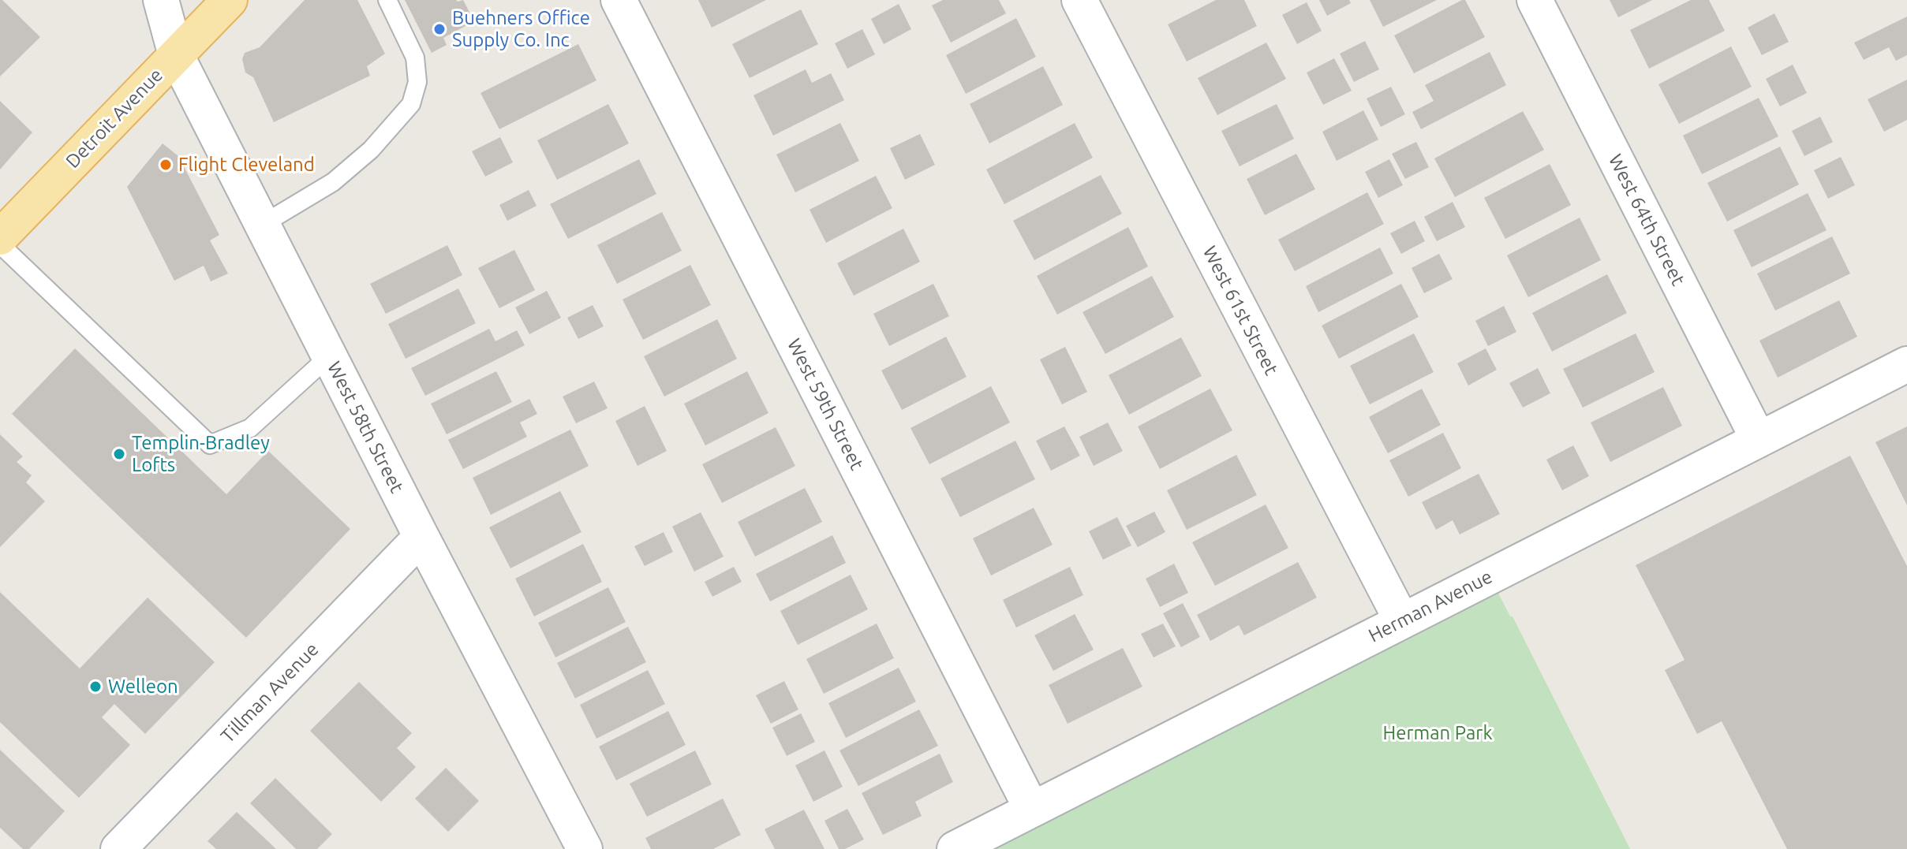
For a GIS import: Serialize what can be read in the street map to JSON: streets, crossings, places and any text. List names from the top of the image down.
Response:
{
  "streets": {
    "main road": ["Detroit Avenue"],
    "street": [
      "West 64th Street",
      "West 61st Street",
      "West 59th Street",
      "West 58th Street",
      "Herman Avenue",
      "Tillman Avenue"
    ]
  },
  "crossings": [
    ["Detroit Avenue", "West 58th Street"],
    ["West 64th Street", "Herman Avenue"],
    ["West 61st Street", "Herman Avenue"],
    ["West 59th Street", "Herman Avenue"],
    ["West 58th Street", "Tillman Avenue"]
  ],
  "parks": ["Herman Park"],
  "places": [
    "Buehners Office Supply Co. Inc",
    "Flight Cleveland",
    "Templin-Bradley Lofts",
    "Welleon"
  ]
}
